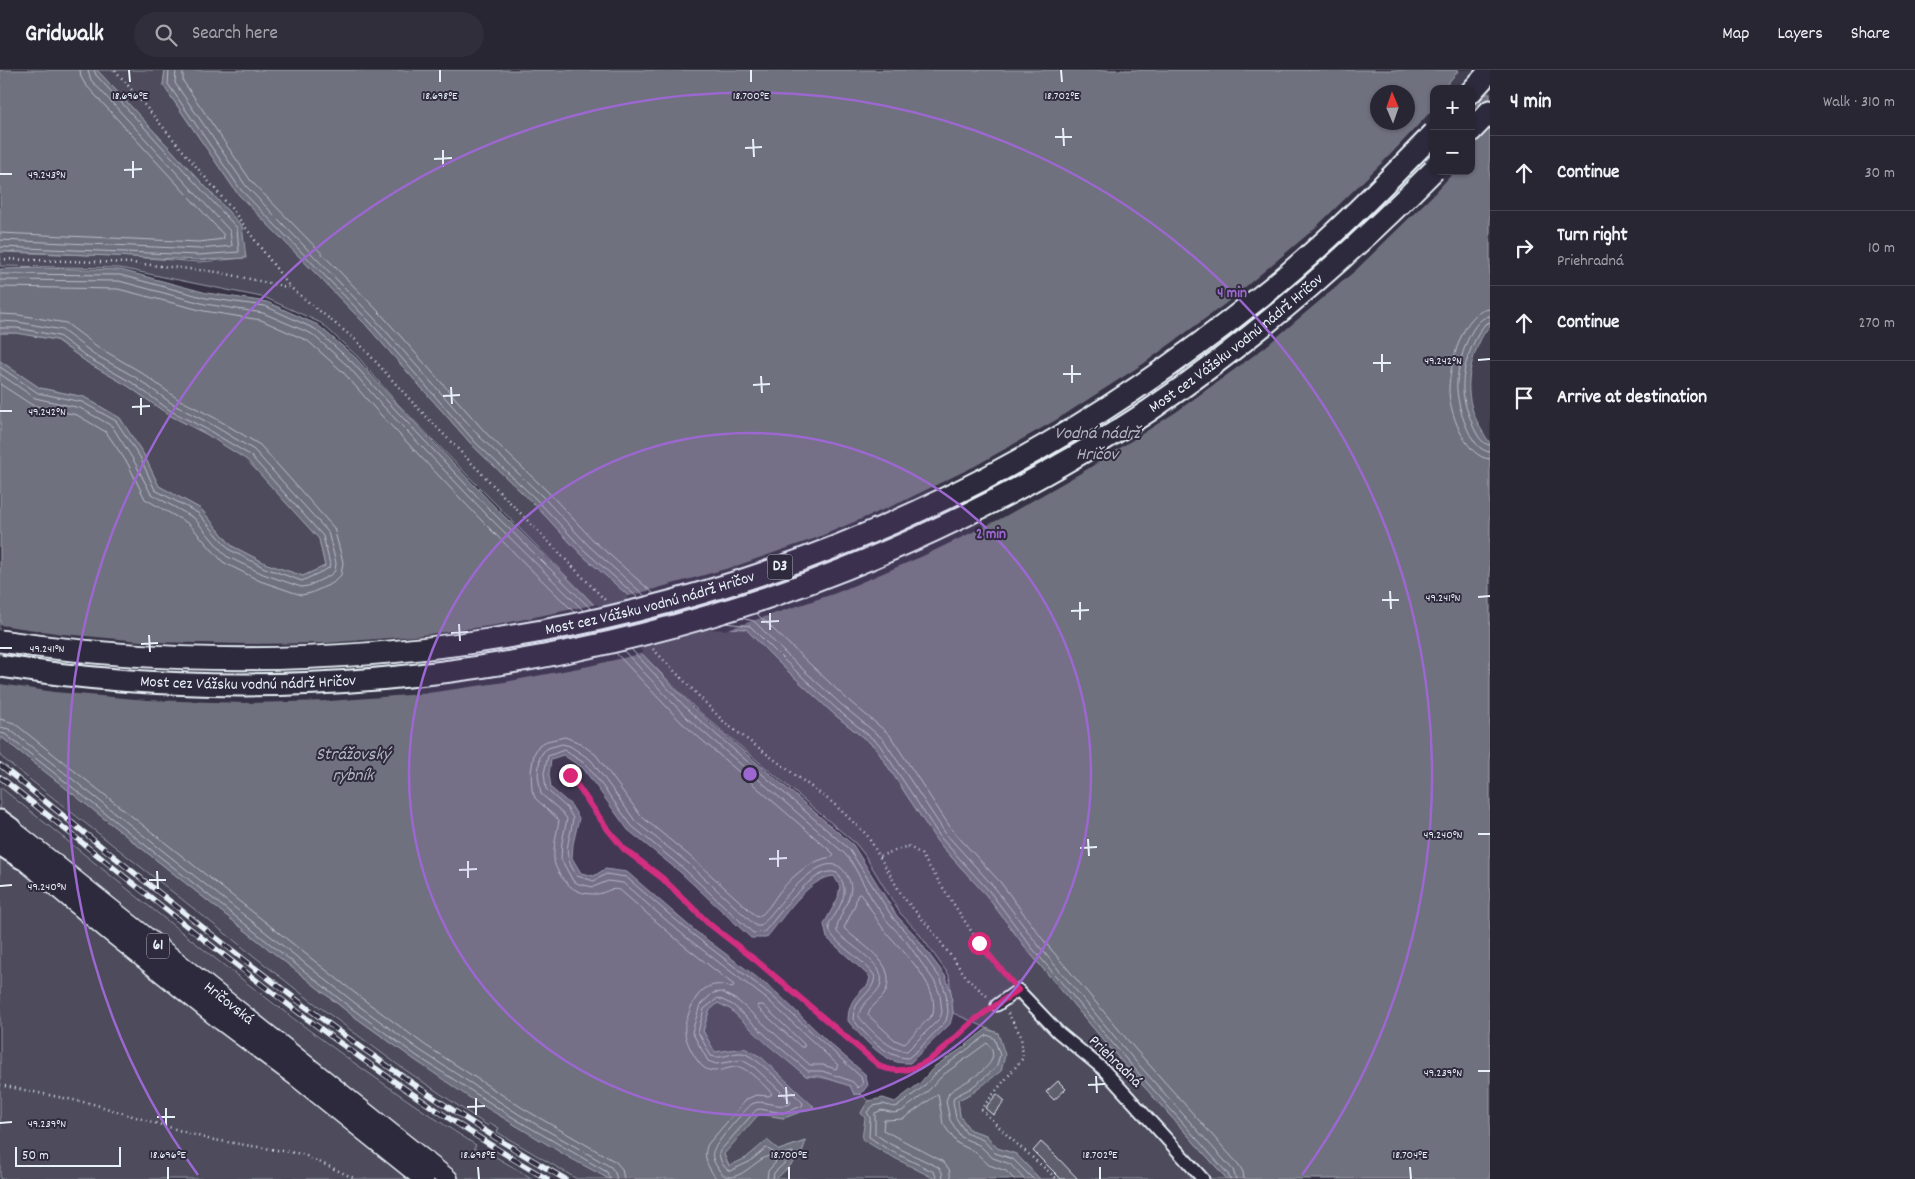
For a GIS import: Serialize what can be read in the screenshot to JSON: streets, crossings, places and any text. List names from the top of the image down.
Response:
{
  "streets": {
    "highway": ["Most cez Vážsku vodnú nádrž Hričov", "D3"],
    "main road": ["61", "Hričovská"],
    "street": ["Priehradná"]
  },
  "water": ["Vodná nádrž Hričov", "Strážovský rybník"],
  "scale_bar": "50 m",
  "north": "top",
  "page": {
    "header": "Gridwalk",
    "search": "Search here",
    "nav": ["Map", "Layers", "Share"],
    "heading": ["4 min", "Walk · 310 m"],
    "map_buttons": ["+", "−"],
    "list": [
      ["Continue", "30 m"],
      ["Turn right", "Priehradná", "10 m"],
      ["Continue", "270 m"],
      "Arrive at destination"
    ],
    "scale": "50 m"
  },
  "coordinates": [
    "18.696°E",
    "18.698°E",
    "18.700°E",
    "18.702°E",
    "49.243°N",
    "49.242°N",
    "49.241°N",
    "49.240°N",
    "49.239°N",
    "18.704°E"
  ],
  "rings": ["4 min", "2 min"]
}
